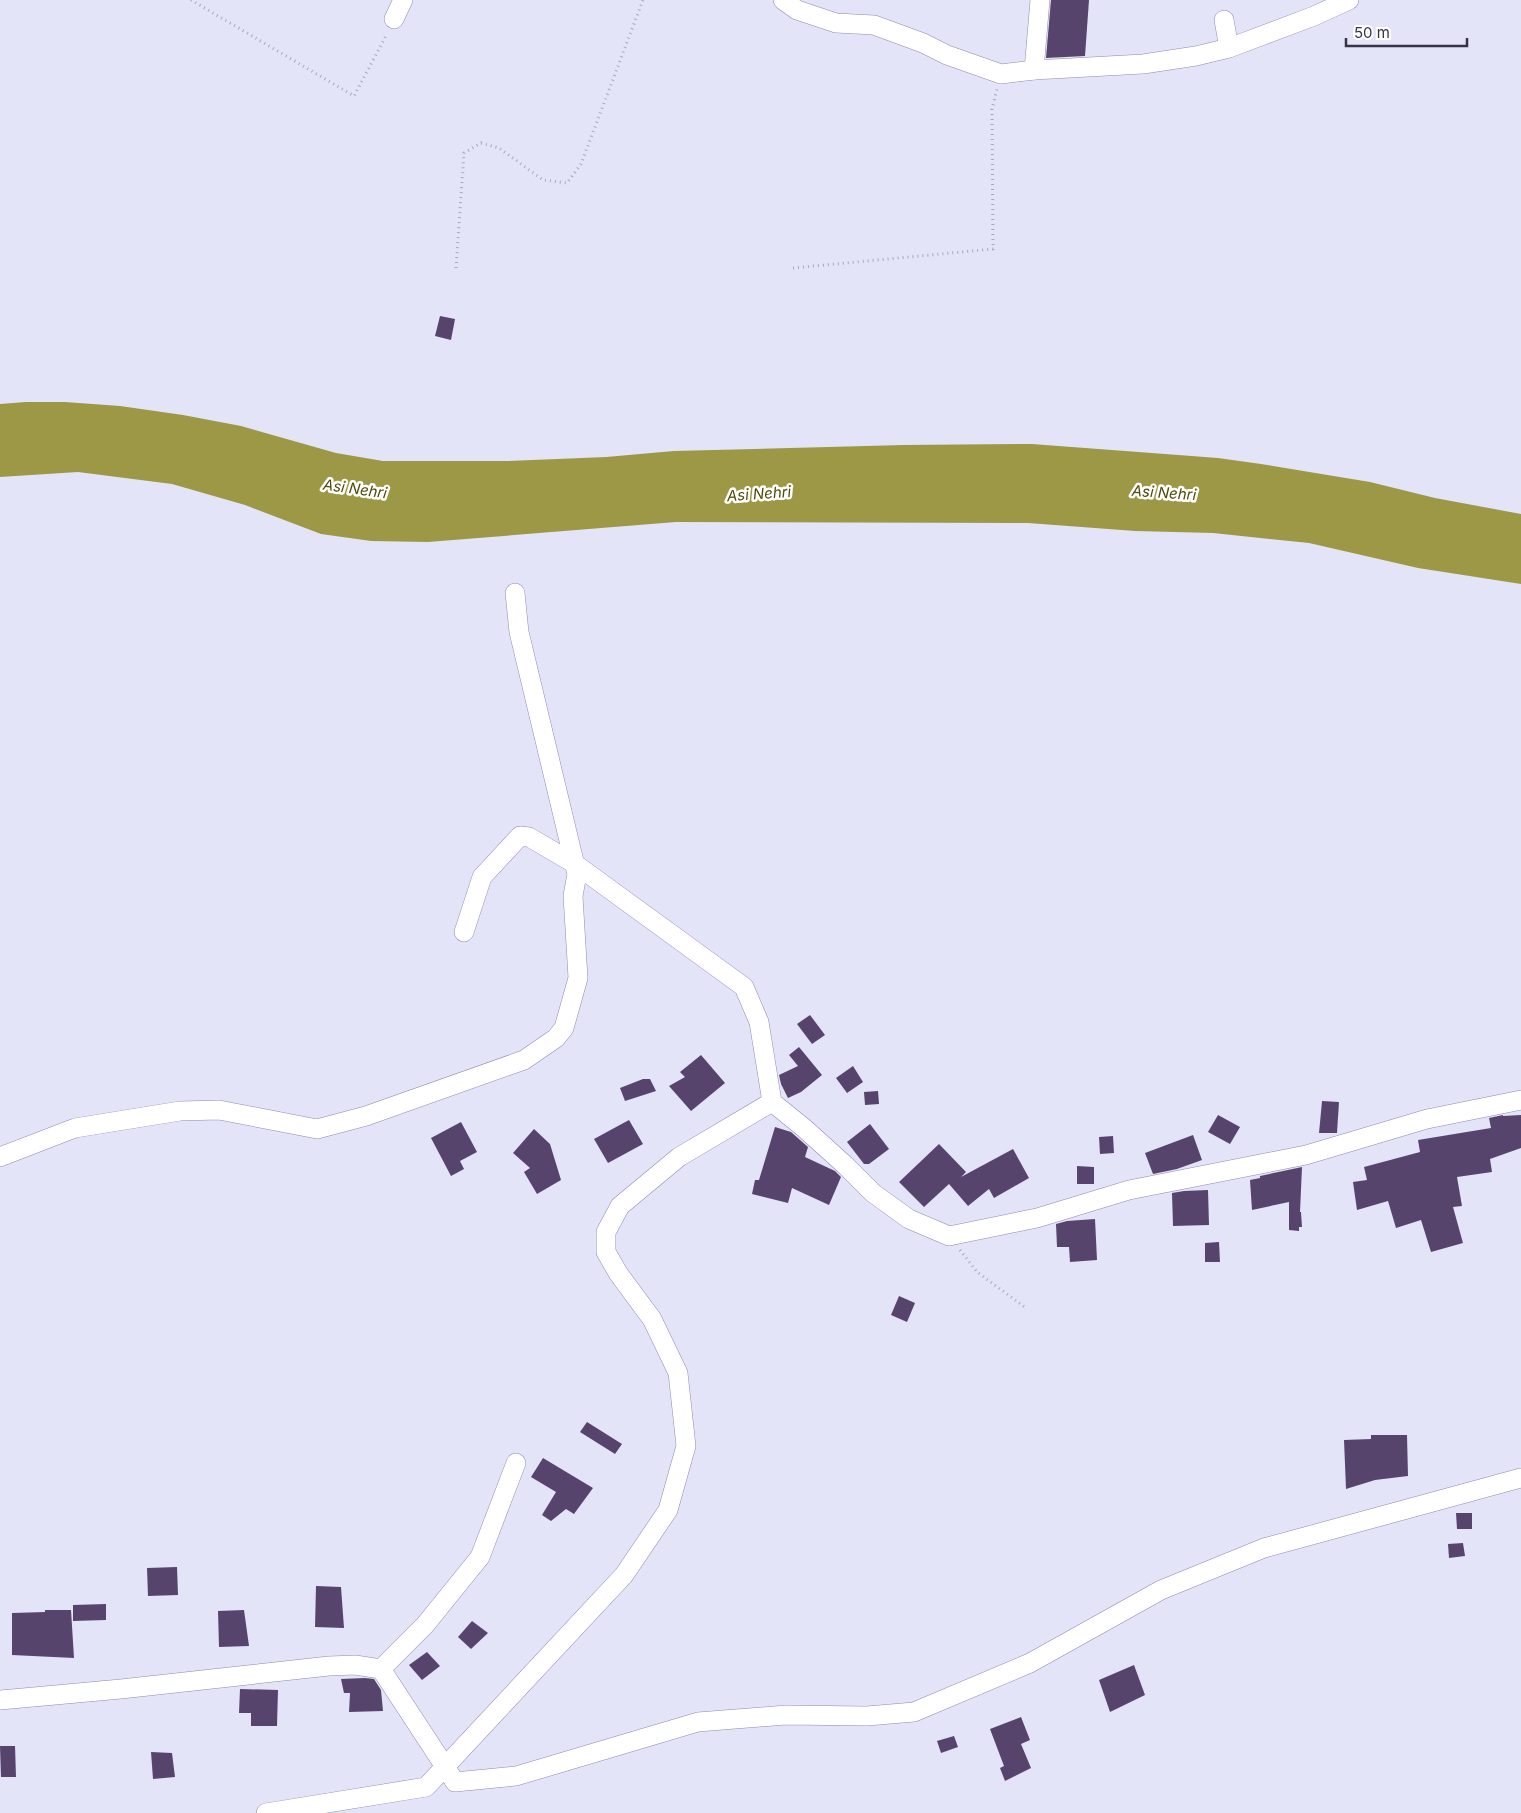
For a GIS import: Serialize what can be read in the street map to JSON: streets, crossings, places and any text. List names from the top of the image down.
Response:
{
  "water": ["Asi Nehri"],
  "scale_bar": "50 m"
}
